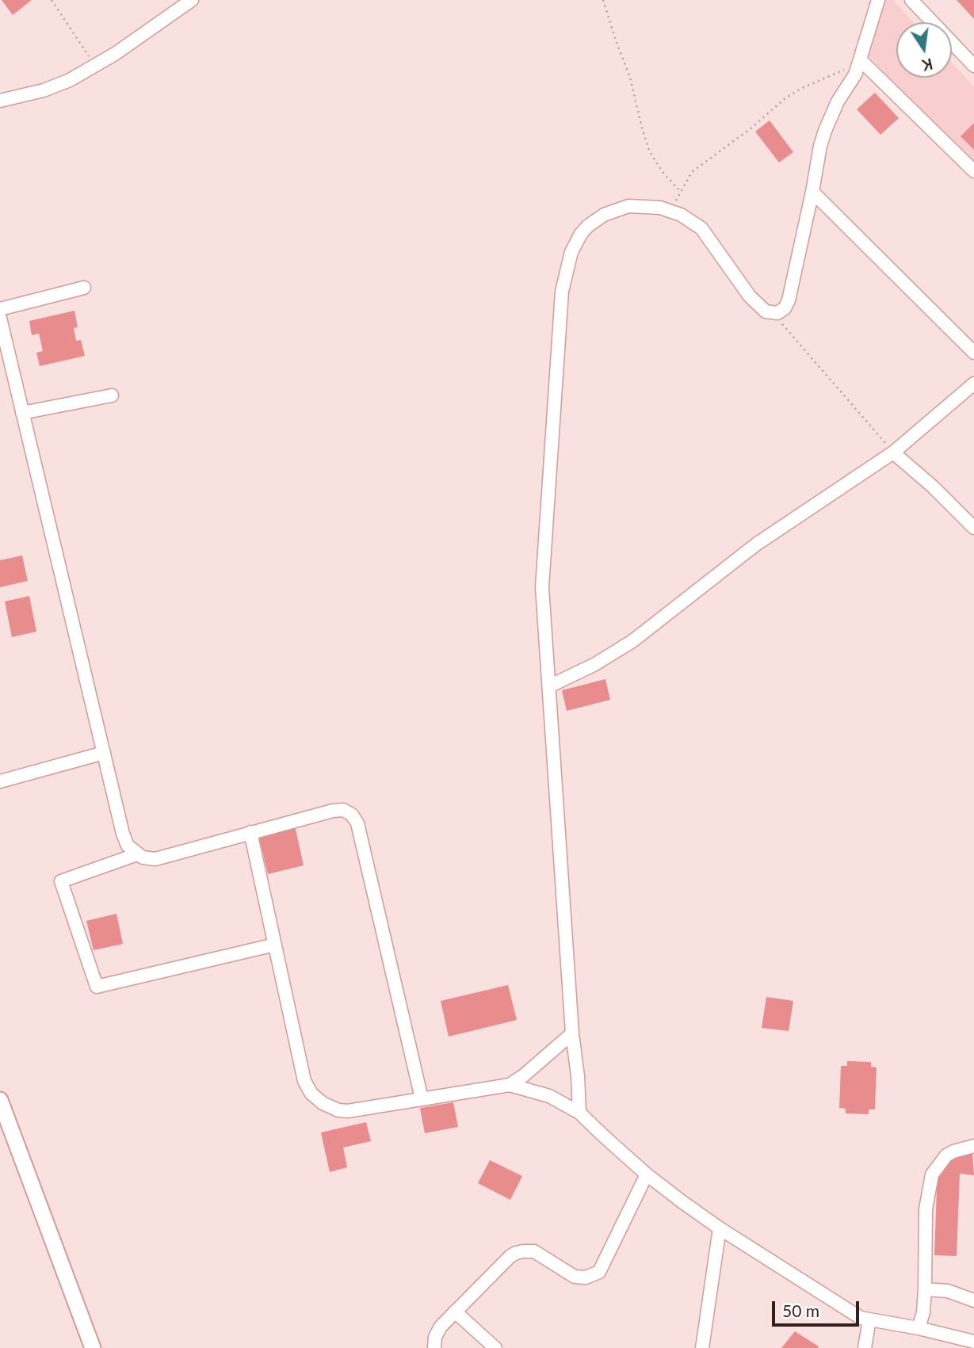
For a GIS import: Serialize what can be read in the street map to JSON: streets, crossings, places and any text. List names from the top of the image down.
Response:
{
  "scale_bar": "50 m",
  "north": "bottom"
}
